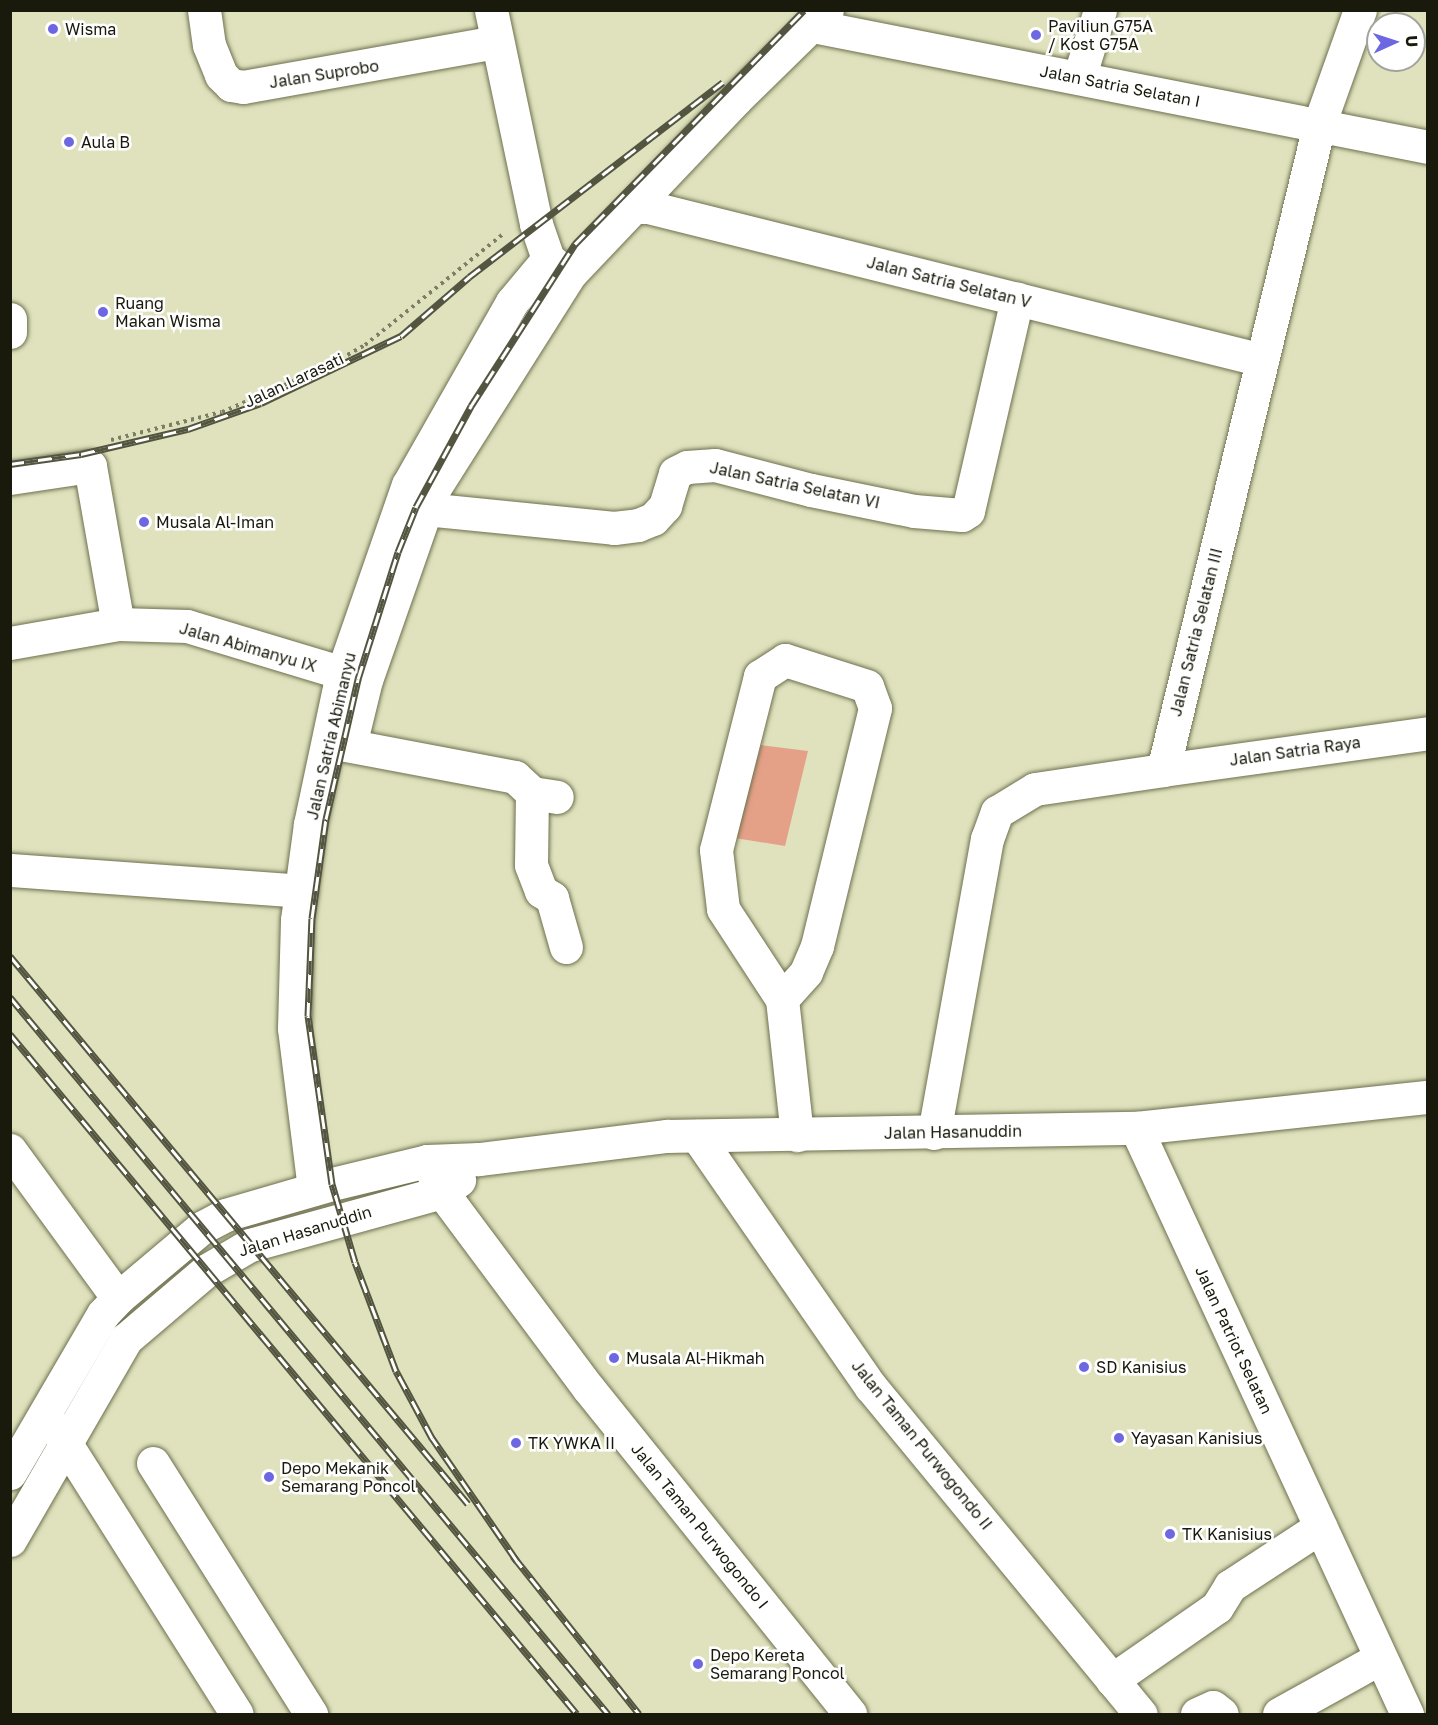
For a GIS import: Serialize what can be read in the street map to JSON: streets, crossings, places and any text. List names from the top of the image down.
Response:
{
  "streets": {
    "street": [
      "Jalan Suprobo",
      "Jalan Satria Selatan I",
      "Jalan Satria Selatan V",
      "Jalan Satria Selatan VI",
      "Jalan Satria Selatan III",
      "Jalan Abimanyu IX",
      "Jalan Satria Abimanyu",
      "Jalan Satria Raya",
      "Jalan Hasanuddin",
      "Jalan Patriot Selatan",
      "Jalan Taman Purwogondo II",
      "Jalan Taman Purwogondo I"
    ],
    "path": ["Jalan Larasati"]
  },
  "crossings": [
    ["Jalan Satria Selatan I", "Jalan Satria Selatan III"],
    ["Jalan Satria Selatan I", "Jalan Satria Abimanyu"],
    ["Jalan Satria Selatan V", "Jalan Satria Selatan VI"],
    ["Jalan Satria Selatan V", "Jalan Satria Selatan III"],
    ["Jalan Satria Selatan V", "Jalan Satria Abimanyu"],
    ["Jalan Satria Selatan VI", "Jalan Satria Abimanyu"],
    ["Jalan Satria Selatan III", "Jalan Satria Raya"],
    ["Jalan Abimanyu IX", "Jalan Satria Abimanyu"],
    ["Jalan Satria Abimanyu", "Jalan Hasanuddin"],
    ["Jalan Hasanuddin", "Jalan Patriot Selatan"],
    ["Jalan Hasanuddin", "Jalan Taman Purwogondo II"],
    ["Jalan Hasanuddin", "Jalan Taman Purwogondo I"]
  ],
  "places": [
    "Wisma",
    "Paviliun G75A / Kost G75A",
    "Aula B",
    "Ruang Makan Wisma",
    "Musala Al-Iman",
    "Musala Al-Hikmah",
    "SD Kanisius",
    "Yayasan Kanisius",
    "TK YWKA II",
    "Depo Mekanik Semarang Poncol",
    "TK Kanisius",
    "Depo Kereta Semarang Poncol"
  ],
  "north": "right"
}
